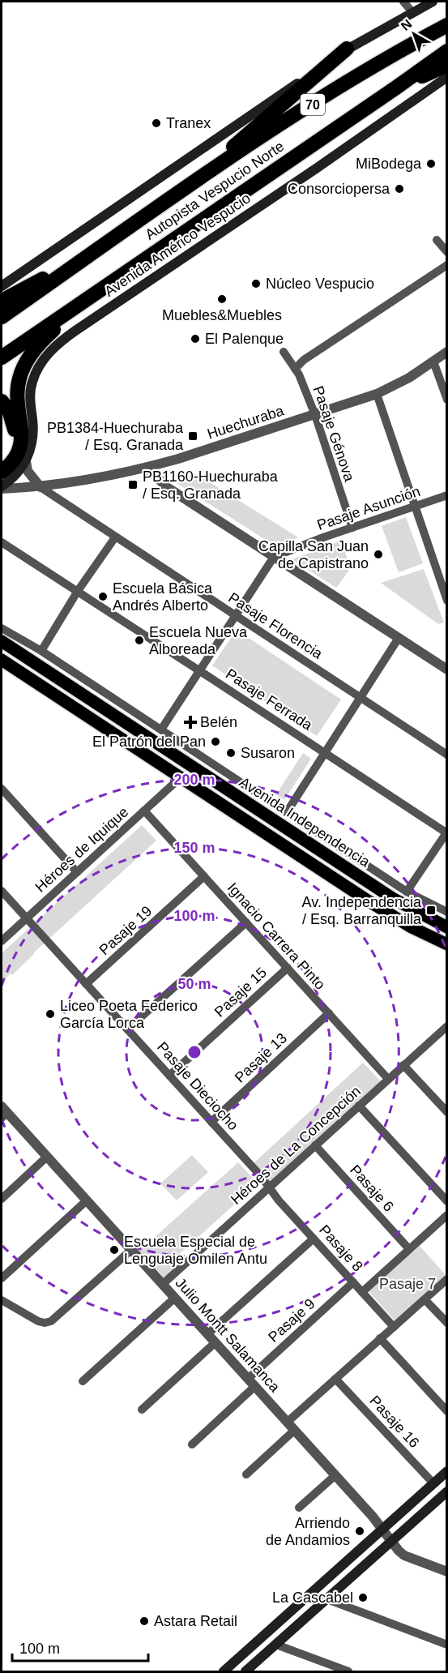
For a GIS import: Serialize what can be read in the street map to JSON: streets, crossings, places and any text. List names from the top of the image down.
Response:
{
  "streets": {
    "highway": ["70", "Autopista Vespucio Norte"],
    "main road": ["Avenida Américo Vespucio", "Avenida Independencia"],
    "street": [
      "Huechuraba",
      "Pasaje Génova",
      "Pasaje Asunción",
      "Pasaje Florencia",
      "Pasaje Ferrada",
      "Héroes de Iquique",
      "Pasaje 19",
      "Ignacio Carrera Pinto",
      "Pasaje 15",
      "Pasaje 13",
      "Pasaje Dieciocho",
      "Héroes de La Concepción",
      "Pasaje 6",
      "Pasaje 8",
      "Pasaje 9",
      "Julio Montt Salamanca",
      "Pasaje 16"
    ]
  },
  "crossings": [
    ["Avenida Américo Vespucio", "Huechuraba"],
    ["Huechuraba", "Pasaje Génova"],
    ["Huechuraba", "Pasaje Florencia"],
    ["Pasaje Génova", "Pasaje Asunción"],
    ["Héroes de Iquique", "Ignacio Carrera Pinto"],
    ["Héroes de Iquique", "Pasaje Dieciocho"],
    ["Pasaje 19", "Ignacio Carrera Pinto"],
    ["Pasaje 19", "Pasaje Dieciocho"],
    ["Ignacio Carrera Pinto", "Pasaje 15"],
    ["Ignacio Carrera Pinto", "Pasaje 13"],
    ["Ignacio Carrera Pinto", "Héroes de La Concepción"],
    ["Pasaje 15", "Pasaje Dieciocho"],
    ["Pasaje 13", "Pasaje Dieciocho"],
    ["Pasaje Dieciocho", "Héroes de La Concepción"],
    ["Pasaje Dieciocho", "Pasaje 8"],
    ["Héroes de La Concepción", "Pasaje 6"],
    ["Héroes de La Concepción", "Pasaje 8"],
    ["Héroes de La Concepción", "Julio Montt Salamanca"],
    ["Pasaje 8", "Pasaje 9"],
    ["Pasaje 9", "Julio Montt Salamanca"]
  ],
  "parks": ["Pasaje 7"],
  "places": {
    "other": [
      "Tranex",
      "MiBodega",
      "Consorciopersa",
      "Núcleo Vespucio",
      "Muebles&Muebles",
      "El Palenque",
      "Capilla San Juan de Capistrano",
      "Escuela Básica Andrés Alberto",
      "Escuela Nueva Alboreada",
      "El Patrón del Pan",
      "Susaron",
      "Liceo Poeta Federico García Lorca",
      "Escuela Especial de Lenguaje Omilen Antu",
      "Arriendo de Andamios",
      "La Cascabel",
      "Astara Retail"
    ],
    "transit": ["PB1384-Huechuraba / Esq. Granada", "PB1160-Huechuraba / Esq. Granada", "Av. Independencia / Esq. Barranquilla"],
    "health": ["Belén"]
  },
  "scale_bar": "100 m",
  "north": "top left",
  "rings": [
    "200 m",
    "150 m",
    "100 m",
    "50 m"
  ]
}
